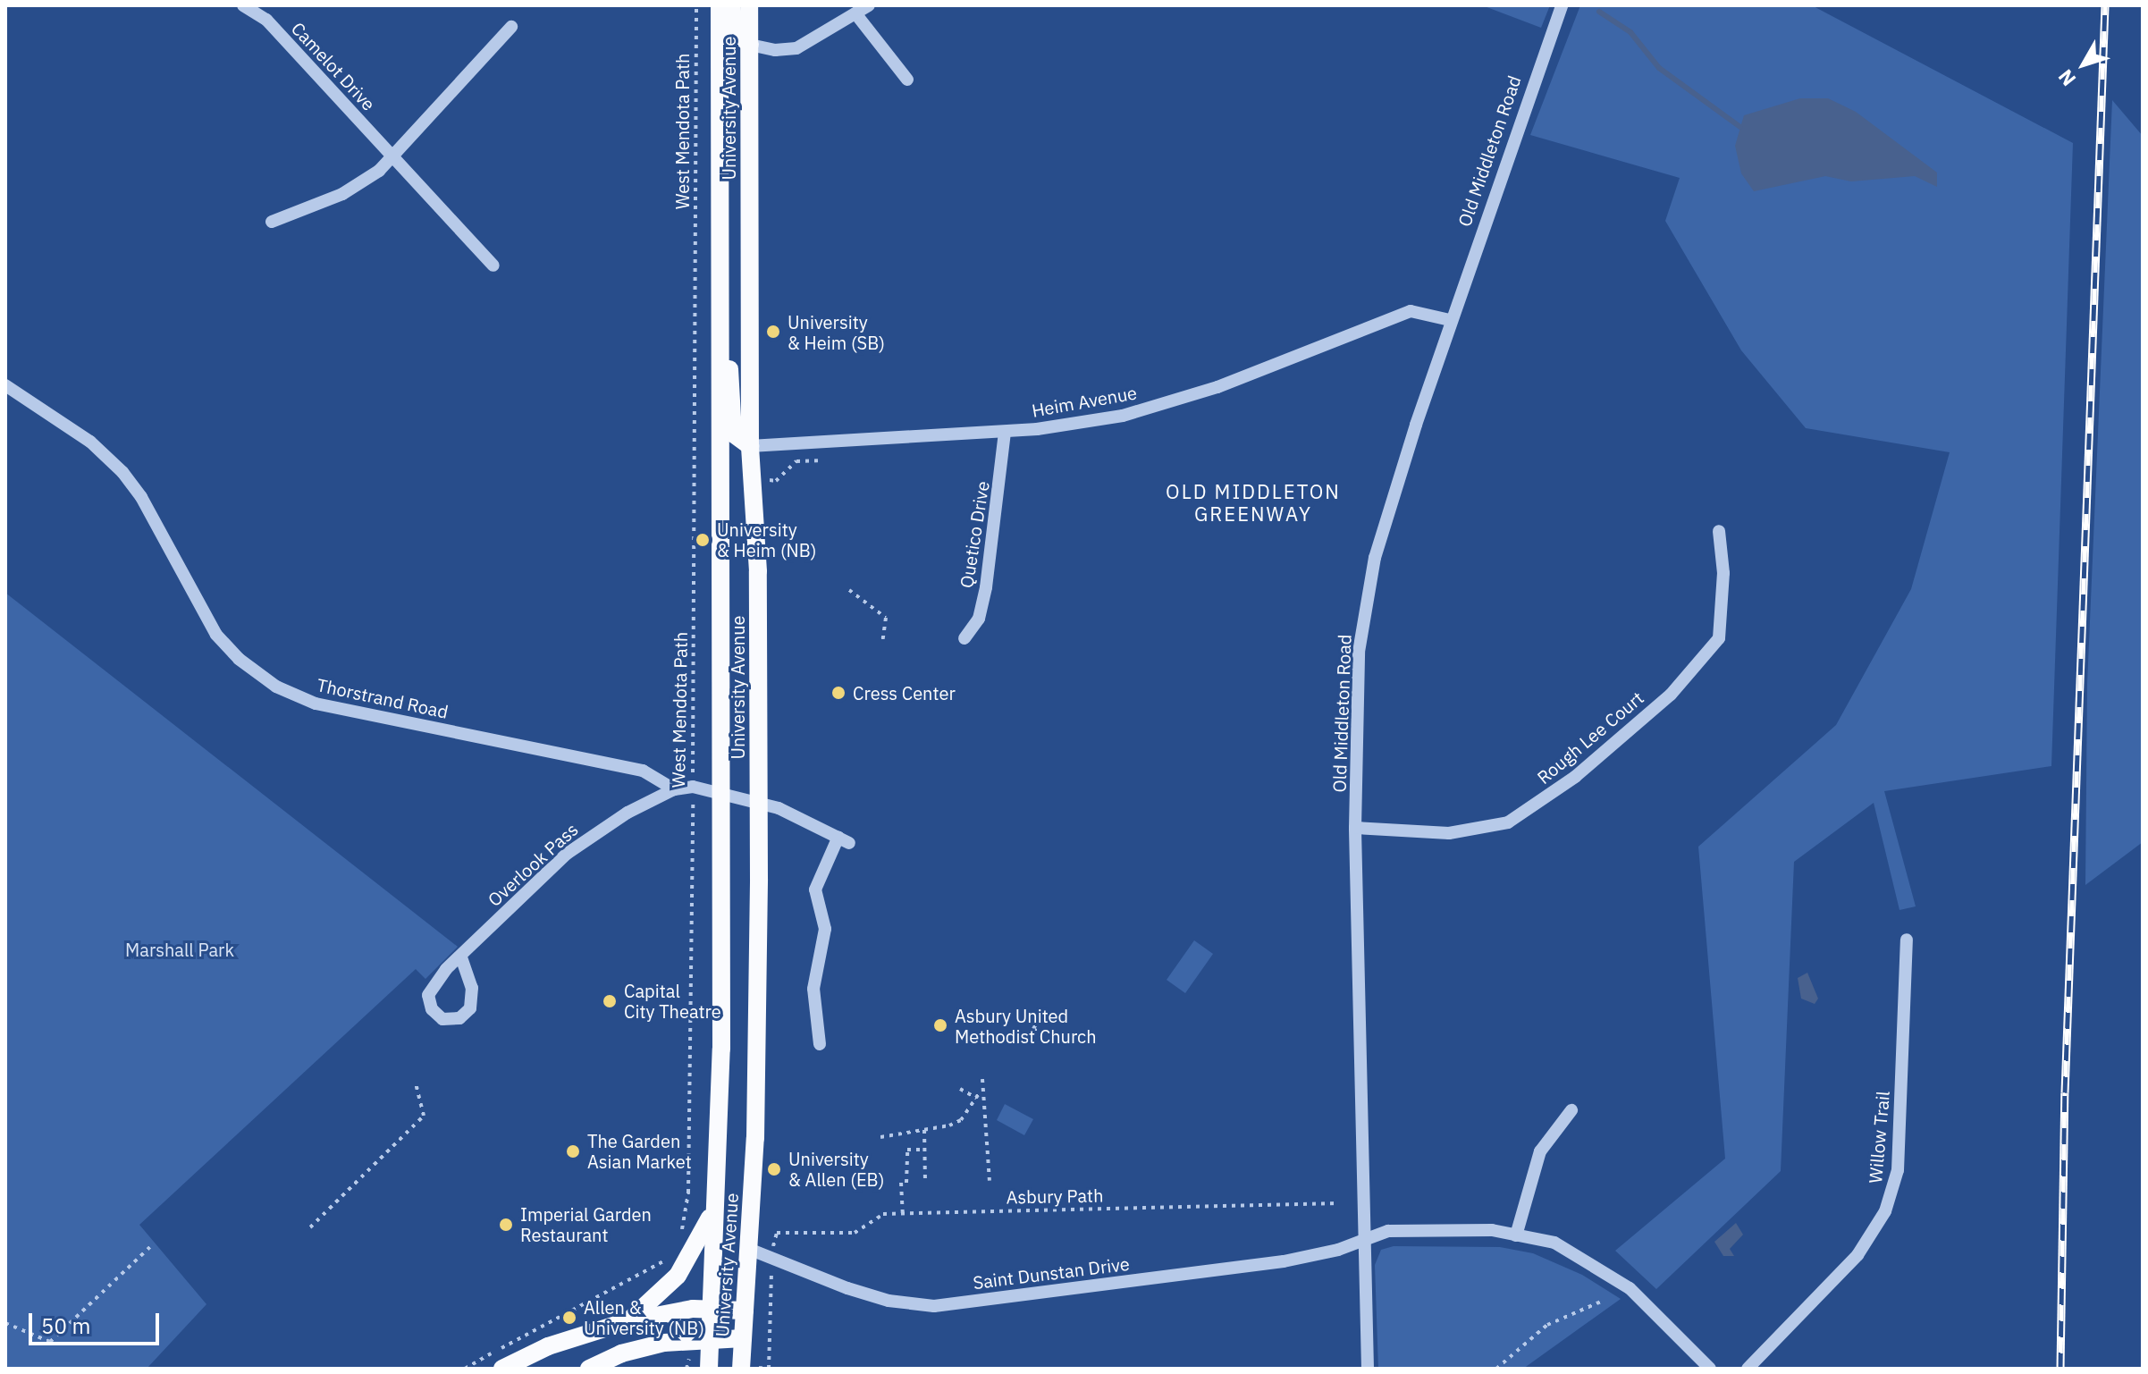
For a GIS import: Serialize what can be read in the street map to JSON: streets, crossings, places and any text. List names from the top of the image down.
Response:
{
  "streets": {
    "main road": ["University Avenue"],
    "street": [
      "Camelot Drive",
      "Old Middleton Road",
      "Heim Avenue",
      "Quetico Drive",
      "Thorstrand Road",
      "Rough Lee Court",
      "Overlook Pass",
      "Willow Trail",
      "Saint Dunstan Drive"
    ],
    "path": ["West Mendota Path", "Asbury Path"]
  },
  "crossings": [
    ["University Avenue", "Heim Avenue"],
    ["University Avenue", "Overlook Pass"],
    ["University Avenue", "Saint Dunstan Drive"],
    ["West Mendota Path", "Overlook Pass"],
    ["Old Middleton Road", "Heim Avenue"],
    ["Old Middleton Road", "Rough Lee Court"],
    ["Old Middleton Road", "Saint Dunstan Drive"],
    ["Heim Avenue", "Quetico Drive"],
    ["Thorstrand Road", "Overlook Pass"]
  ],
  "districts": ["OLD MIDDLETON GREENWAY"],
  "parks": ["Marshall Park"],
  "places": [
    "University & Heim (SB)",
    "University & Heim (NB)",
    "Cress Center",
    "Capital City Theatre",
    "Asbury United Methodist Church",
    "The Garden Asian Market",
    "University & Allen (EB)",
    "Imperial Garden Restaurant",
    "Allen & University (NB)"
  ],
  "scale_bar": "50 m",
  "north": "bottom left"
}
